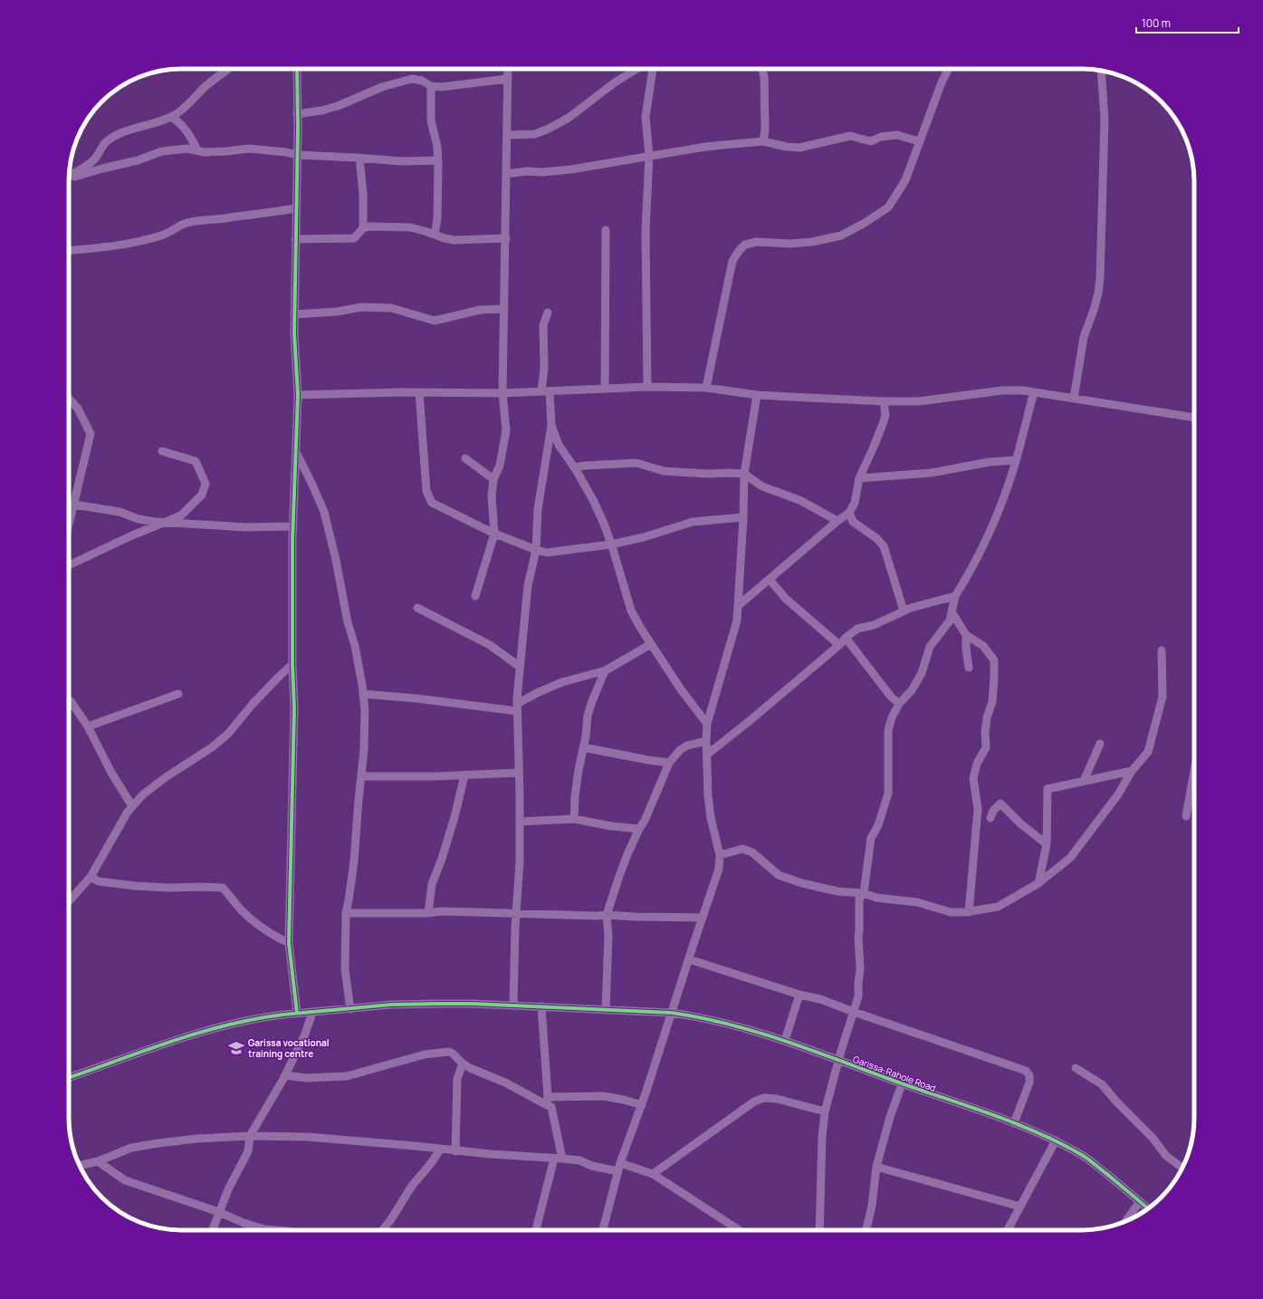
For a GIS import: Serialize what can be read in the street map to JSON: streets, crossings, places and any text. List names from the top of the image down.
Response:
{
  "streets": {
    "street": ["Garissa-Rahole Road"]
  },
  "places": {
    "school or university": ["Garissa vocational training centre"]
  },
  "scale_bar": "100 m"
}
